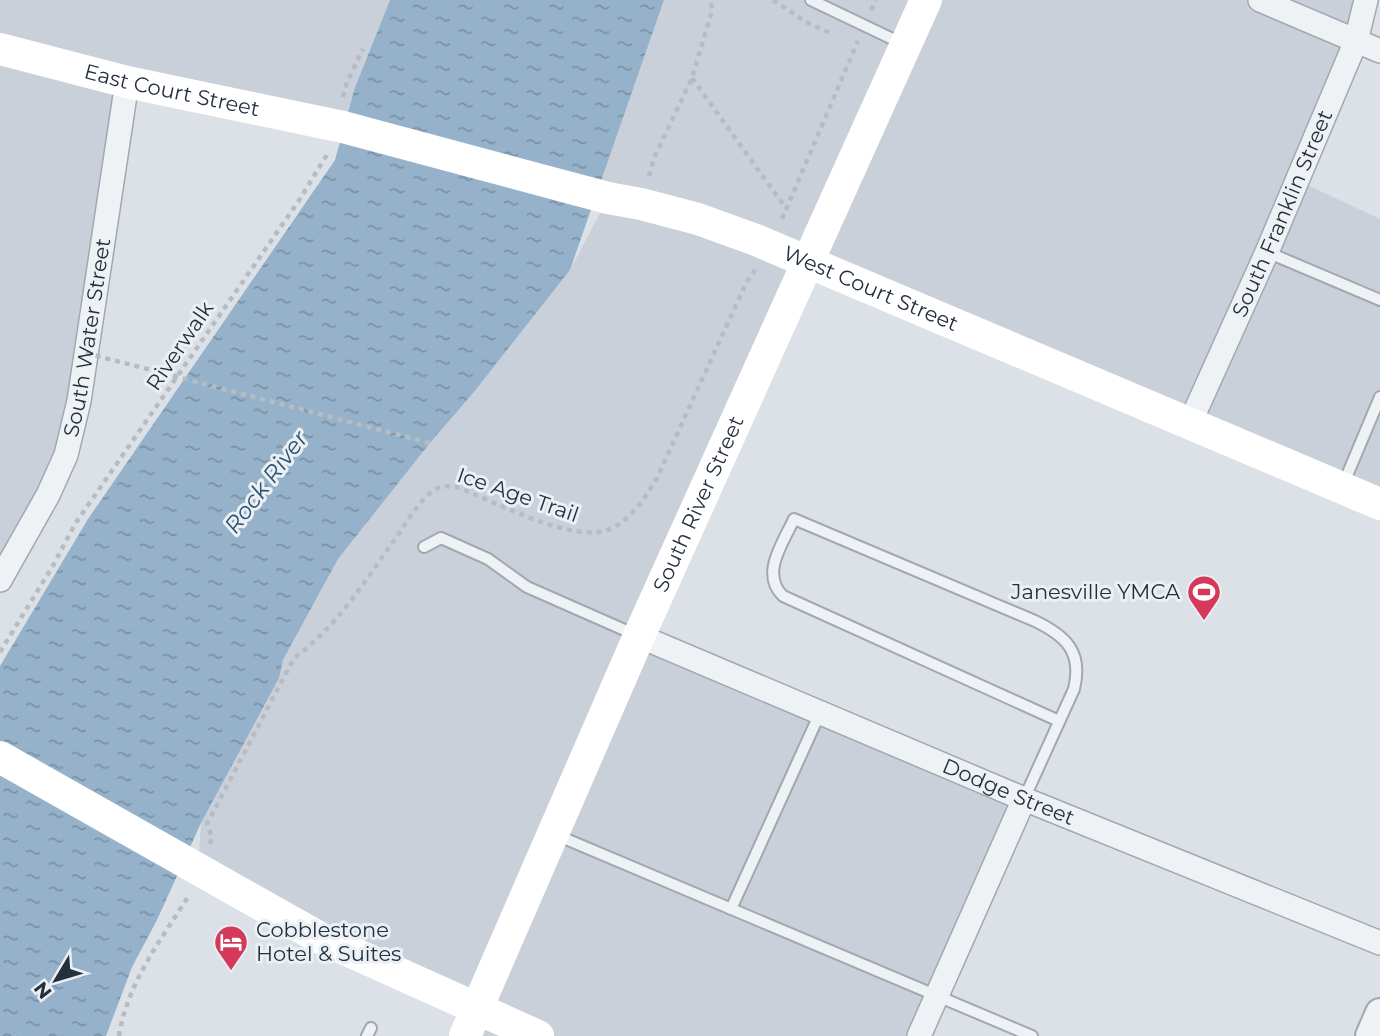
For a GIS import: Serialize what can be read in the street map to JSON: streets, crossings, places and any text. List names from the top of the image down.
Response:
{
  "streets": {
    "main road": ["East Court Street", "West Court Street", "South River Street"],
    "street": ["South Franklin Street", "South Water Street", "Dodge Street"],
    "path": ["Riverwalk", "Ice Age Trail"]
  },
  "crossings": [
    ["East Court Street", "West Court Street"],
    ["East Court Street", "South Water Street"],
    ["East Court Street", "Riverwalk"],
    ["South Franklin Street", "West Court Street"],
    ["West Court Street", "Riverwalk"],
    ["West Court Street", "Ice Age Trail"],
    ["West Court Street", "South River Street"],
    ["South River Street", "Dodge Street"]
  ],
  "water": ["Rock River"],
  "places": {
    "sports": ["Janesville YMCA"],
    "hotel": ["Cobblestone Hotel & Suites"]
  },
  "north": "bottom left"
}
